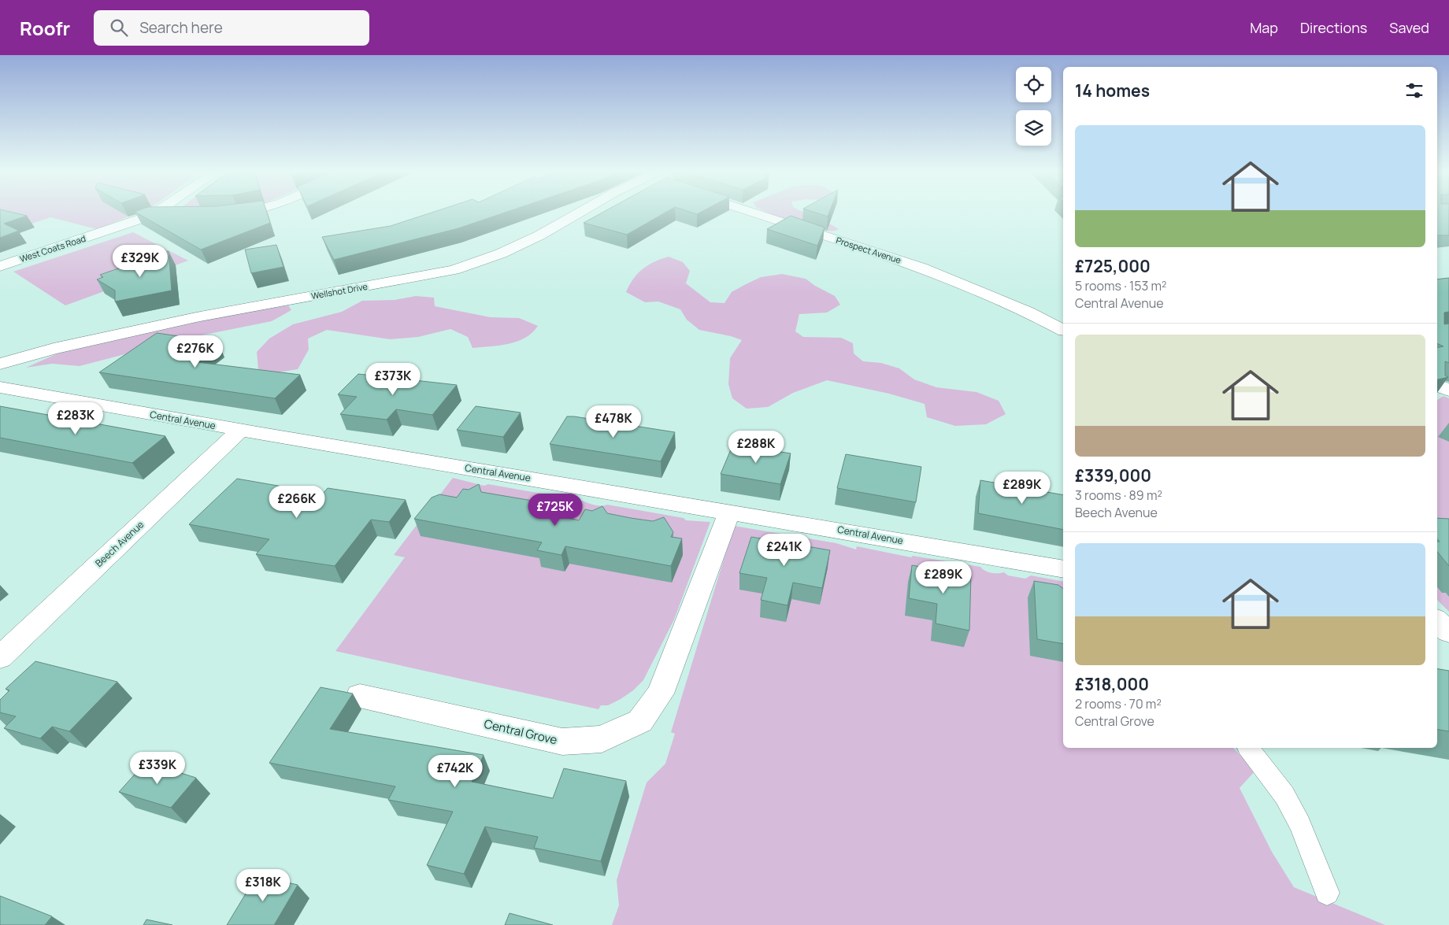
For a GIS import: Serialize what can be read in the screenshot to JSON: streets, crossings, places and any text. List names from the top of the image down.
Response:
{
  "streets": {
    "street": [
      "West Coats Road",
      "Prospect Avenue",
      "Wellshot Drive",
      "Central Avenue",
      "Beech Avenue",
      "Central Grove"
    ]
  },
  "crossings": [
    ["Central Avenue", "Beech Avenue"],
    ["Central Avenue", "Central Grove"]
  ],
  "page": {
    "header": "Roofr",
    "search": "Search here",
    "nav": ["Map", "Directions", "Saved"],
    "heading": "14 homes",
    "list": [
      {
        "name": "£725,000",
        "note": "5 rooms · 153 m² · Central Avenue"
      },
      {
        "name": "£339,000",
        "note": "3 rooms · 89 m² · Beech Avenue"
      },
      {
        "name": "£318,000",
        "note": "2 rooms · 70 m² · Central Grove"
      }
    ],
    "price": [
      "£329K",
      "£276K",
      "£373K",
      "£283K",
      "£478K",
      "£288K",
      "£289K",
      "£266K",
      "£725K",
      "£241K",
      "£289K",
      "£339K",
      "£742K",
      "£318K"
    ]
  }
}
